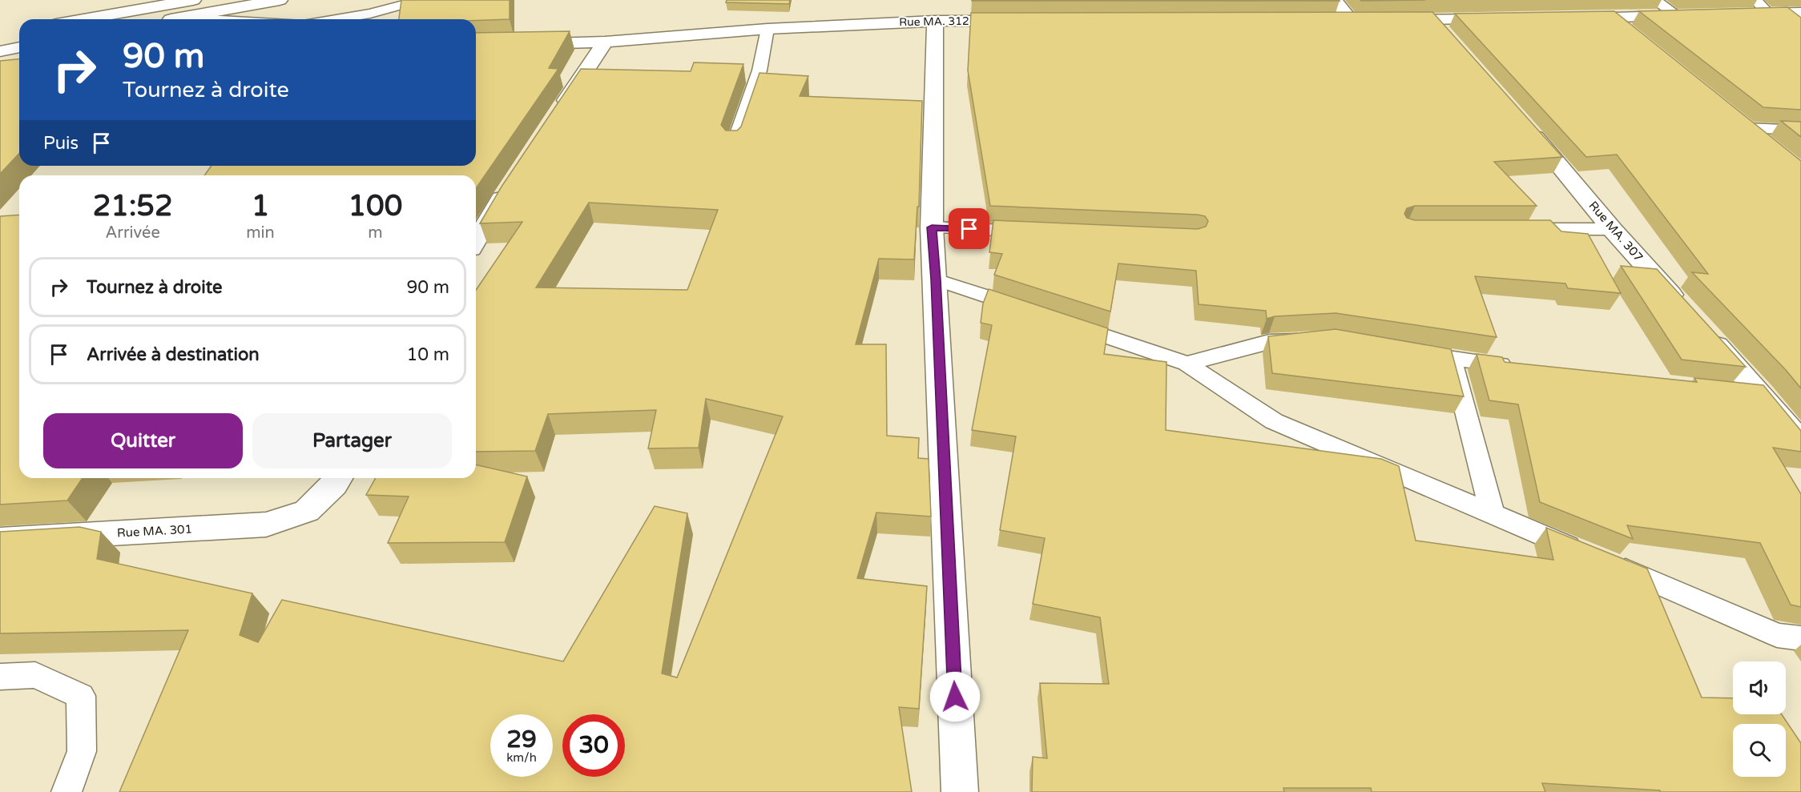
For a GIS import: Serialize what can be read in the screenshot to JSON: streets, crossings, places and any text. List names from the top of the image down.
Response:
{
  "streets": {
    "main road": ["Rue MA. 312", "Rue MA. 307", "Rue MA. 301"]
  },
  "page": {
    "turn": ["90 m", "Tournez à droite"],
    "then": "Puis",
    "eta": [
      "21:52",
      "Arrivée",
      "1",
      "min",
      "100",
      "m"
    ],
    "list": [
      {
        "name": "Tournez à droite",
        "value": "90 m"
      },
      {
        "name": "Arrivée à destination",
        "value": "10 m"
      }
    ],
    "buttons": ["Quitter", "Partager"],
    "speed": "29 km/h",
    "limit": "30"
  }
}
